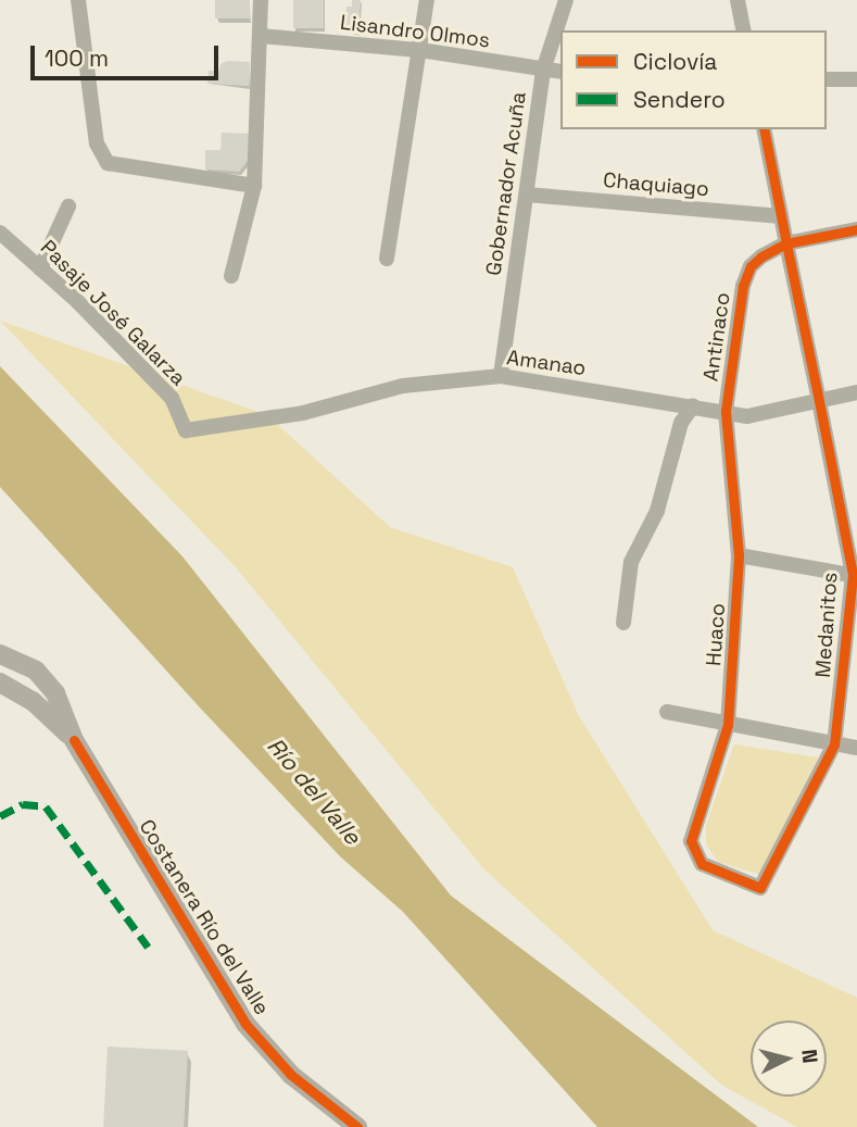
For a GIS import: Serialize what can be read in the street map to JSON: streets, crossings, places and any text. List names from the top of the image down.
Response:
{
  "streets": {
    "main road": ["Costanera Río del Valle"],
    "street": [
      "Lisandro Olmos",
      "Gobernador Acuña",
      "Chaquiago",
      "Pasaje José Galarza",
      "Antinaco",
      "Amanao",
      "Medanitos",
      "Huaco"
    ]
  },
  "crossings": [
    ["Lisandro Olmos", "Gobernador Acuña"],
    ["Gobernador Acuña", "Chaquiago"],
    ["Gobernador Acuña", "Amanao"],
    ["Chaquiago", "Medanitos"],
    ["Pasaje José Galarza", "Amanao"],
    ["Antinaco", "Amanao"],
    ["Antinaco", "Medanitos"],
    ["Antinaco", "Huaco"],
    ["Amanao", "Medanitos"],
    ["Amanao", "Huaco"],
    ["Medanitos", "Huaco"]
  ],
  "water": ["Río del Valle"],
  "legend": ["Ciclovía", "Sendero"],
  "scale_bar": "100 m",
  "north": "right"
}
